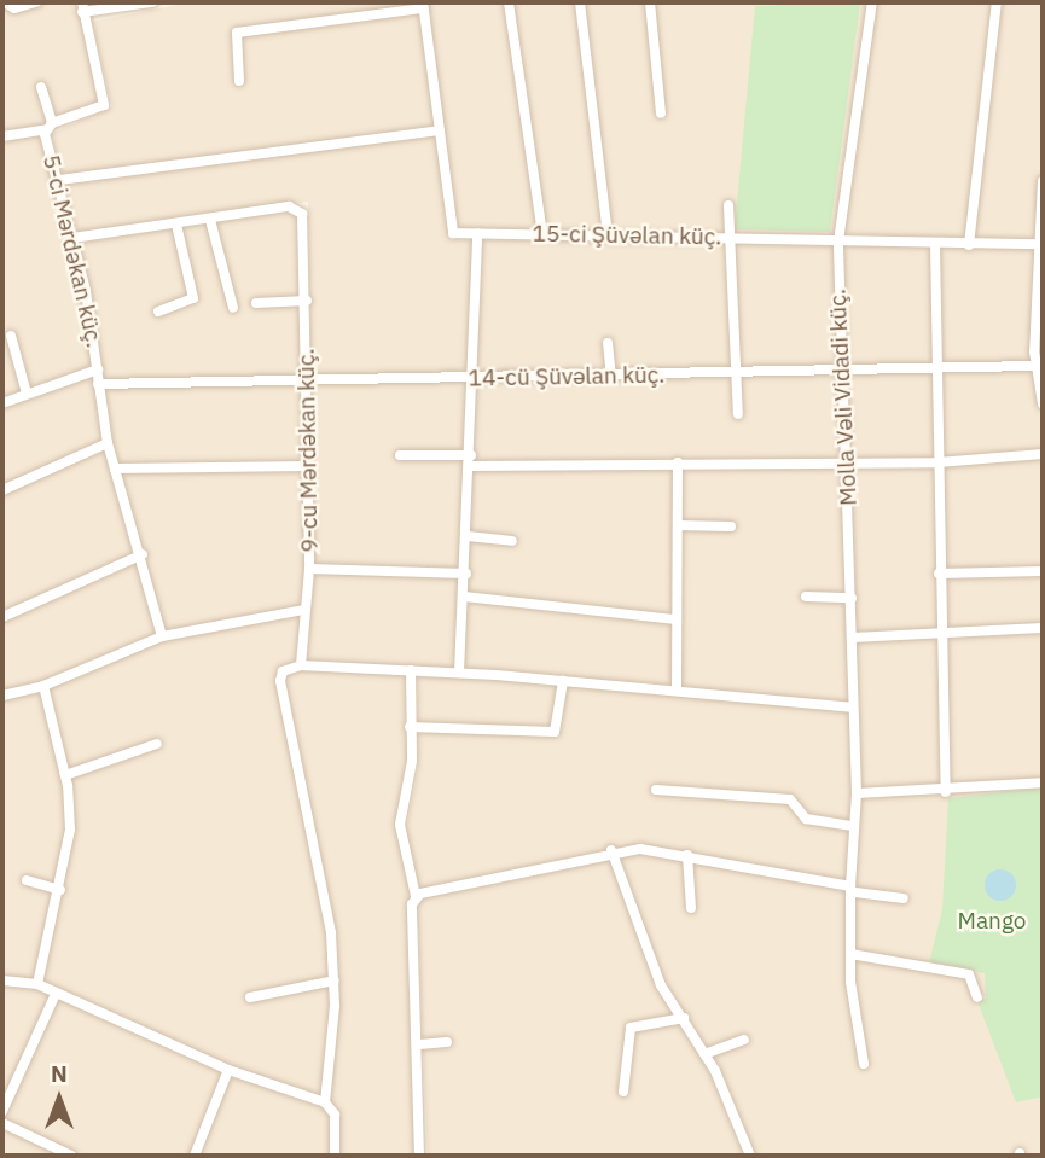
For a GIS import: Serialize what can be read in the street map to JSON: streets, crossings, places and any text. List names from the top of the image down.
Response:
{
  "streets": {
    "street": [
      "15-ci Şüvəlan küç.",
      "5-ci Mərdəkan küç.",
      "14-cü Şüvəlan küç.",
      "Molla Vəli Vidadi küç.",
      "9-cu Mərdəkan küç."
    ]
  },
  "crossings": [
    ["15-ci Şüvəlan küç.", "Molla Vəli Vidadi küç."],
    ["5-ci Mərdəkan küç.", "14-cü Şüvəlan küç."],
    ["5-ci Mərdəkan küç.", "9-cu Mərdəkan küç."],
    ["14-cü Şüvəlan küç.", "Molla Vəli Vidadi küç."],
    ["14-cü Şüvəlan küç.", "9-cu Mərdəkan küç."]
  ],
  "parks": ["Mango"],
  "north": "top"
}
